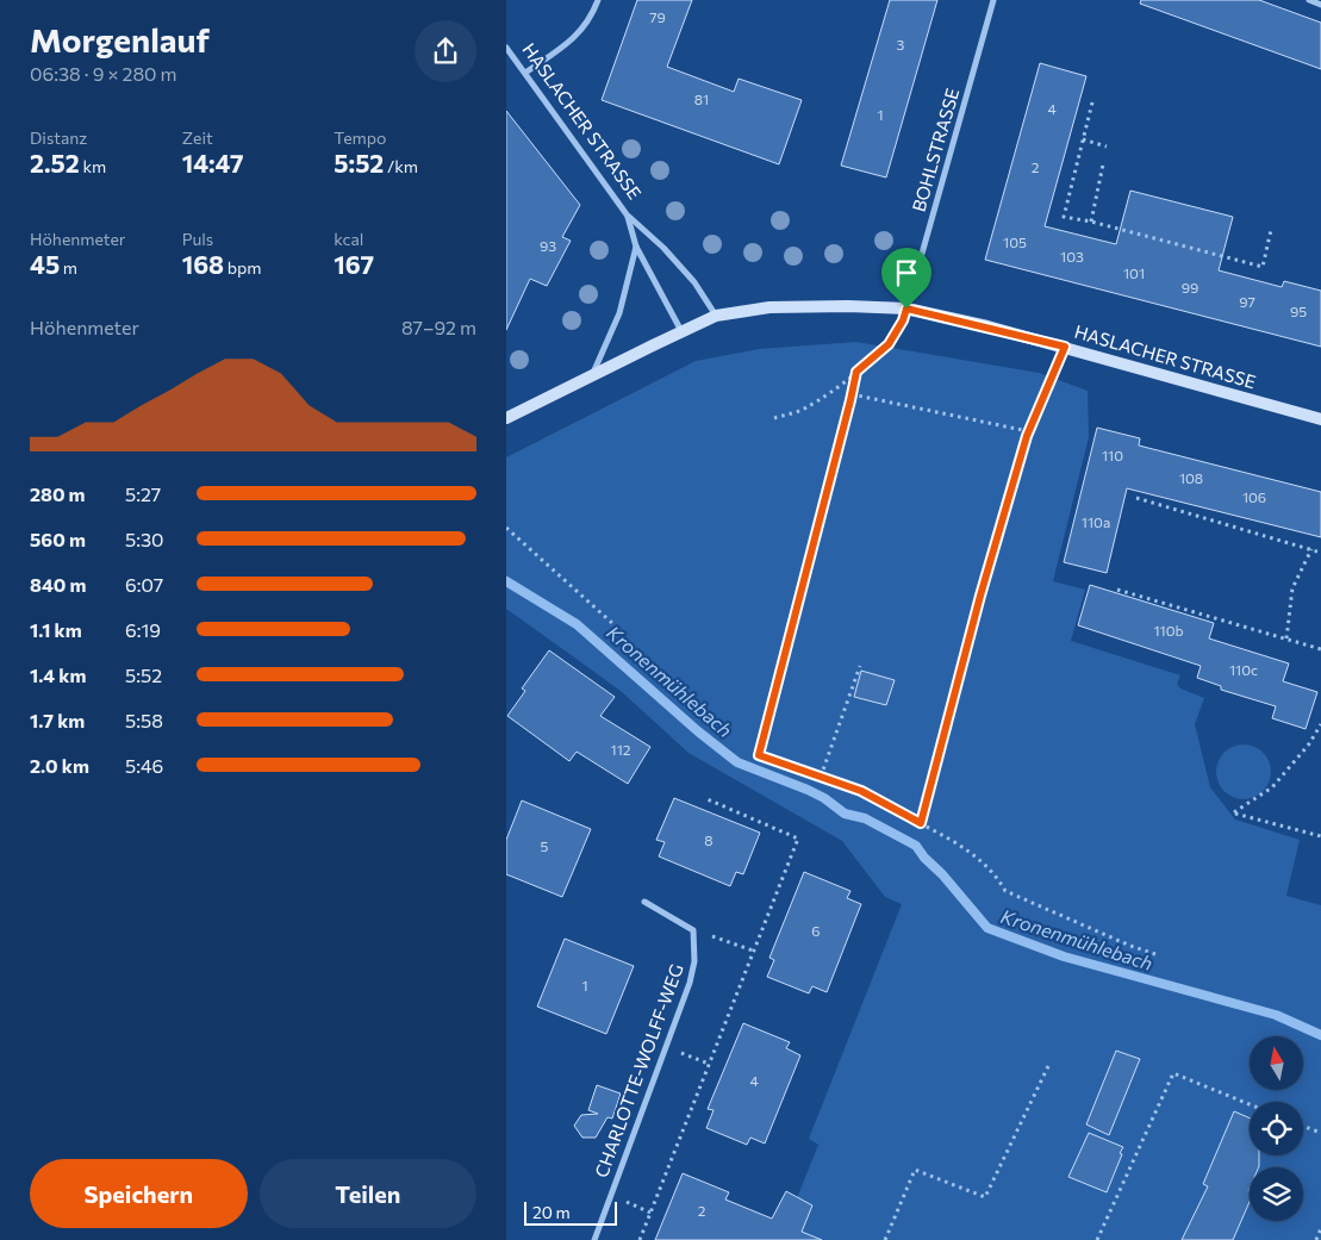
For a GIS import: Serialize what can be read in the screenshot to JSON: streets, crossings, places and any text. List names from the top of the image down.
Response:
{
  "streets": {
    "street": ["HASLACHER STRASSE", "BOHLSTRASSE", "CHARLOTTE-WOLFF-WEG"]
  },
  "crossings": [
    ["HASLACHER STRASSE", "BOHLSTRASSE"]
  ],
  "water": ["Kronenmühlebach"],
  "house_numbers": [
    "79",
    "3",
    "81",
    "4",
    "1",
    "2",
    "105",
    "93",
    "103",
    "101",
    "99",
    "97",
    "95",
    "110",
    "108",
    "106",
    "110a",
    "110b",
    "110c",
    "112",
    "8",
    "5",
    "6",
    "1",
    "4",
    "2"
  ],
  "scale_bar": "20 m",
  "north": "top",
  "page": {
    "heading": ["Morgenlauf", "06:38 · 9 × 280 m"],
    "stats": [
      ["Distanz", "2.52 km"],
      ["Zeit", "14:47"],
      ["Tempo", "5:52 /km"],
      ["Höhenmeter", "45 m"],
      ["Puls", "168 bpm"],
      ["kcal", "167"]
    ],
    "chart": ["Höhenmeter", "87–92 m"],
    "list": [
      {
        "name": "280 m",
        "note": "5:27"
      },
      {
        "name": "560 m",
        "note": "5:30"
      },
      {
        "name": "840 m",
        "note": "6:07"
      },
      {
        "name": "1.1 km",
        "note": "6:19"
      },
      {
        "name": "1.4 km",
        "note": "5:52"
      },
      {
        "name": "1.7 km",
        "note": "5:58"
      },
      {
        "name": "2.0 km",
        "note": "5:46"
      }
    ],
    "buttons": ["Speichern", "Teilen"],
    "scale": "20 m"
  }
}
